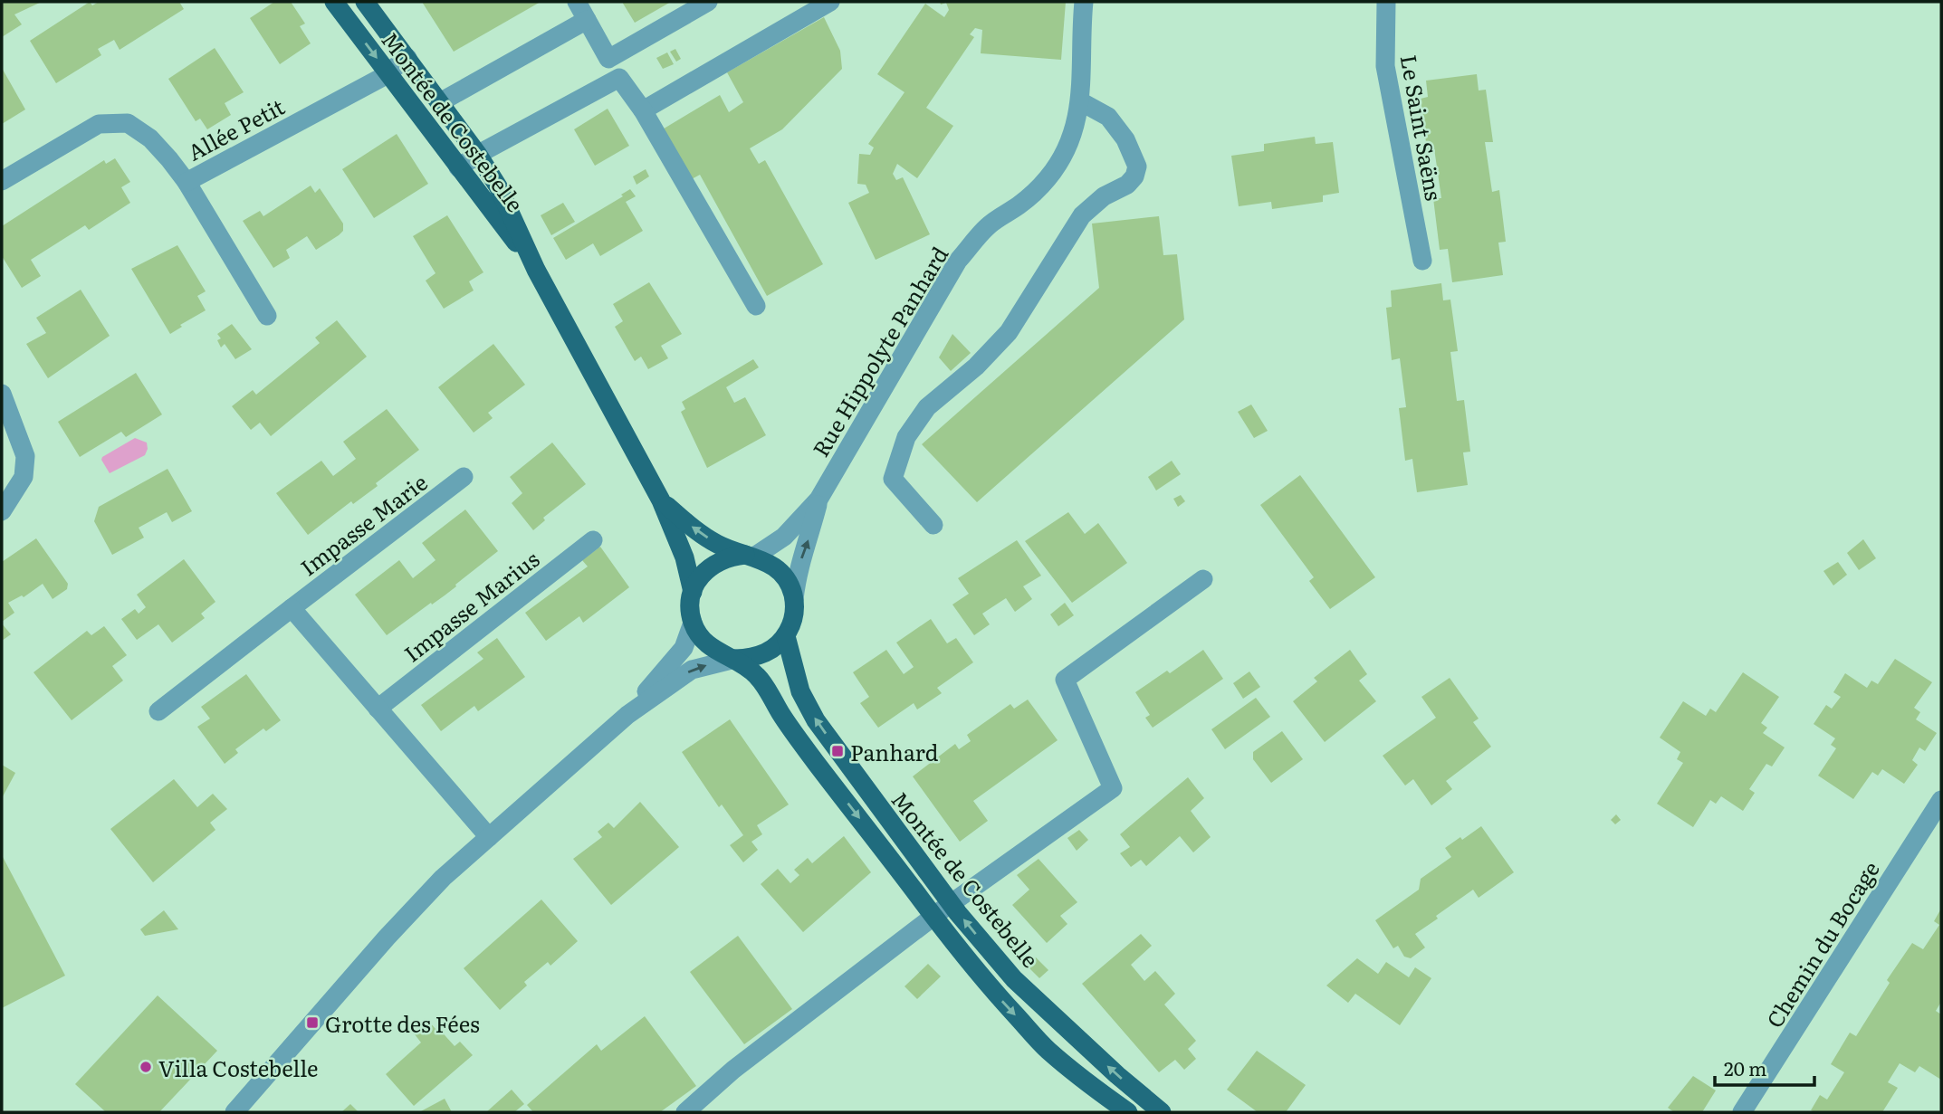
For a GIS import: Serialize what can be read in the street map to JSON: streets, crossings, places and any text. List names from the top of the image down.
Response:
{
  "streets": {
    "main road": ["Montée de Costebelle"],
    "street": [
      "Le Saint Saëns",
      "Allée Petit",
      "Rue Hippolyte Panhard",
      "Impasse Marie",
      "Impasse Marius",
      "Chemin du Bocage"
    ]
  },
  "crossings": [
    ["Montée de Costebelle", "Allée Petit"],
    ["Montée de Costebelle", "Rue Hippolyte Panhard"]
  ],
  "places": {
    "transit": ["Panhard", "Grotte des Fées"],
    "other": ["Villa Costebelle"]
  },
  "scale_bar": "20 m"
}
